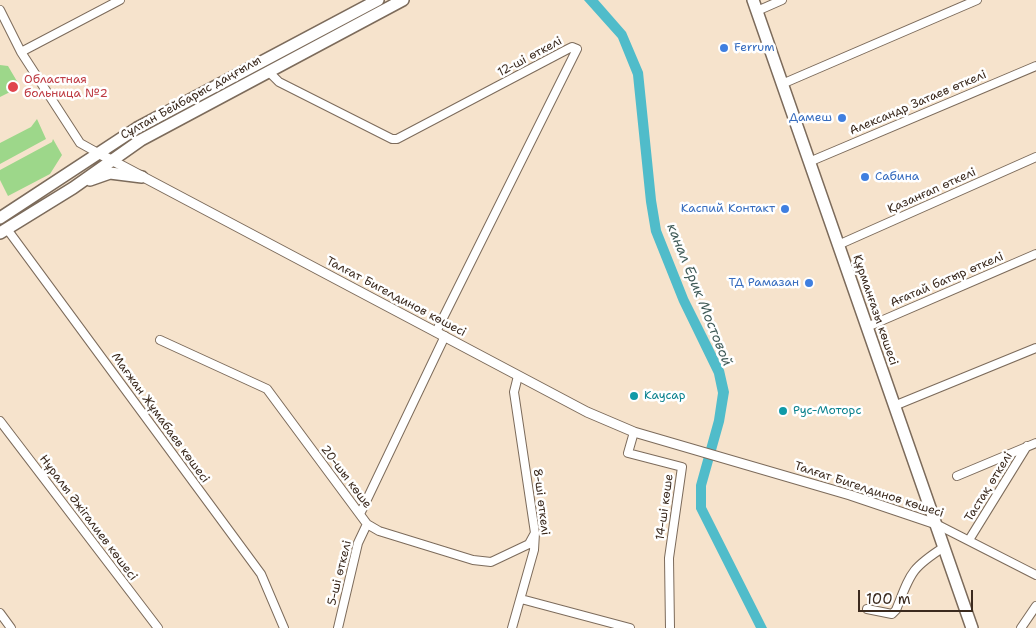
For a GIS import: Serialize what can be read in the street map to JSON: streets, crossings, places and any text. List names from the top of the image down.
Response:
{
  "streets": {
    "main road": ["Сұлтан Бейбарыс даңғылы", "Құрманғазы көшесі"],
    "street": [
      "12-ші өткелі",
      "Александр Затаев өткелі",
      "Қазанғап өткелі",
      "Ағатай батыр өткелі",
      "Талғат Бигелдинов көшесі",
      "Мағжан Жұмабаев көшесі",
      "20-шы көше",
      "Тастақ өткелі",
      "8-ші өткелі",
      "14-ші көше",
      "Нұралы Әжiгалиев көшесi",
      "5-ші өткелі"
    ]
  },
  "crossings": [
    ["12-ші өткелі", "Сұлтан Бейбарыс даңғылы"],
    ["12-ші өткелі", "Талғат Бигелдинов көшесі"],
    ["Сұлтан Бейбарыс даңғылы", "Талғат Бигелдинов көшесі"],
    ["Сұлтан Бейбарыс даңғылы", "Мағжан Жұмабаев көшесі"],
    ["Александр Затаев өткелі", "Құрманғазы көшесі"],
    ["Қазанғап өткелі", "Құрманғазы көшесі"],
    ["Ағатай батыр өткелі", "Құрманғазы көшесі"],
    ["Талғат Бигелдинов көшесі", "Құрманғазы көшесі"],
    ["Талғат Бигелдинов көшесі", "Тастақ өткелі"],
    ["Талғат Бигелдинов көшесі", "8-ші өткелі"],
    ["Талғат Бигелдинов көшесі", "14-ші көше"],
    ["20-шы көше", "8-ші өткелі"],
    ["20-шы көше", "5-ші өткелі"]
  ],
  "water": ["канал Ерик Мостовой"],
  "places": [
    "Ferrum",
    "Областная больница №2",
    "Дамеш",
    "Сабина",
    "Каспий Контакт",
    "ТД Рамазан",
    "Каусар",
    "Рус-Моторс"
  ],
  "scale_bar": "100 m"
}
